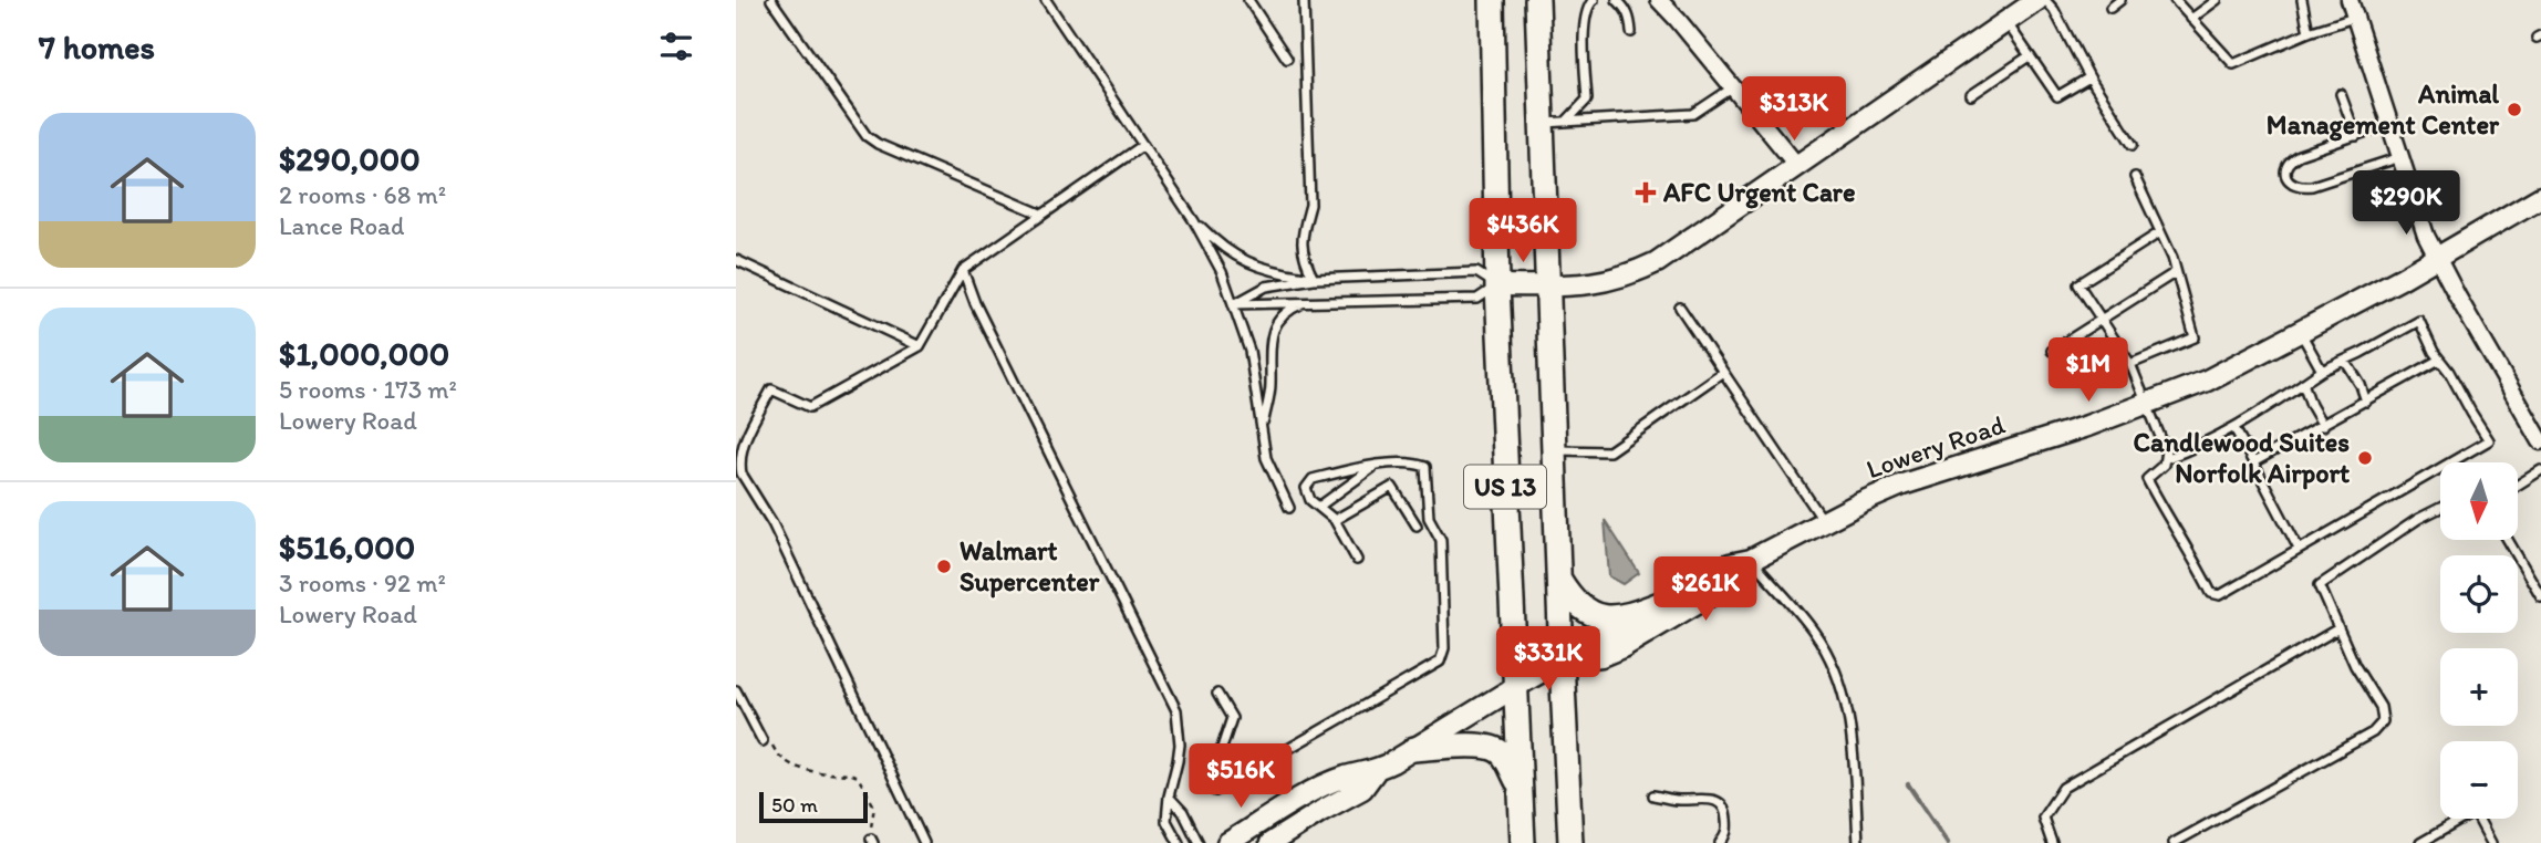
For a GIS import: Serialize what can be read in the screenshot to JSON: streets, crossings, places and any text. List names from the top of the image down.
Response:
{
  "streets": {
    "main road": ["US 13"],
    "street": ["Lowery Road"]
  },
  "crossings": [
    ["Lowery Road", "US 13"]
  ],
  "places": {
    "other": ["Animal Management Center", "Candlewood Suites Norfolk Airport", "Walmart Supercenter"],
    "health": ["AFC Urgent Care"]
  },
  "scale_bar": "50 m",
  "north": "bottom",
  "page": {
    "heading": "7 homes",
    "price": [
      "$313K",
      "$290K",
      "$436K",
      "$1M",
      "$261K",
      "$331K",
      "$516K"
    ],
    "list": [
      {
        "name": "$290,000",
        "note": "2 rooms · 68 m² · Lance Road"
      },
      {
        "name": "$1,000,000",
        "note": "5 rooms · 173 m² · Lowery Road"
      },
      {
        "name": "$516,000",
        "note": "3 rooms · 92 m² · Lowery Road"
      }
    ],
    "map_buttons": ["+", "−"],
    "scale": "50 m"
  }
}
